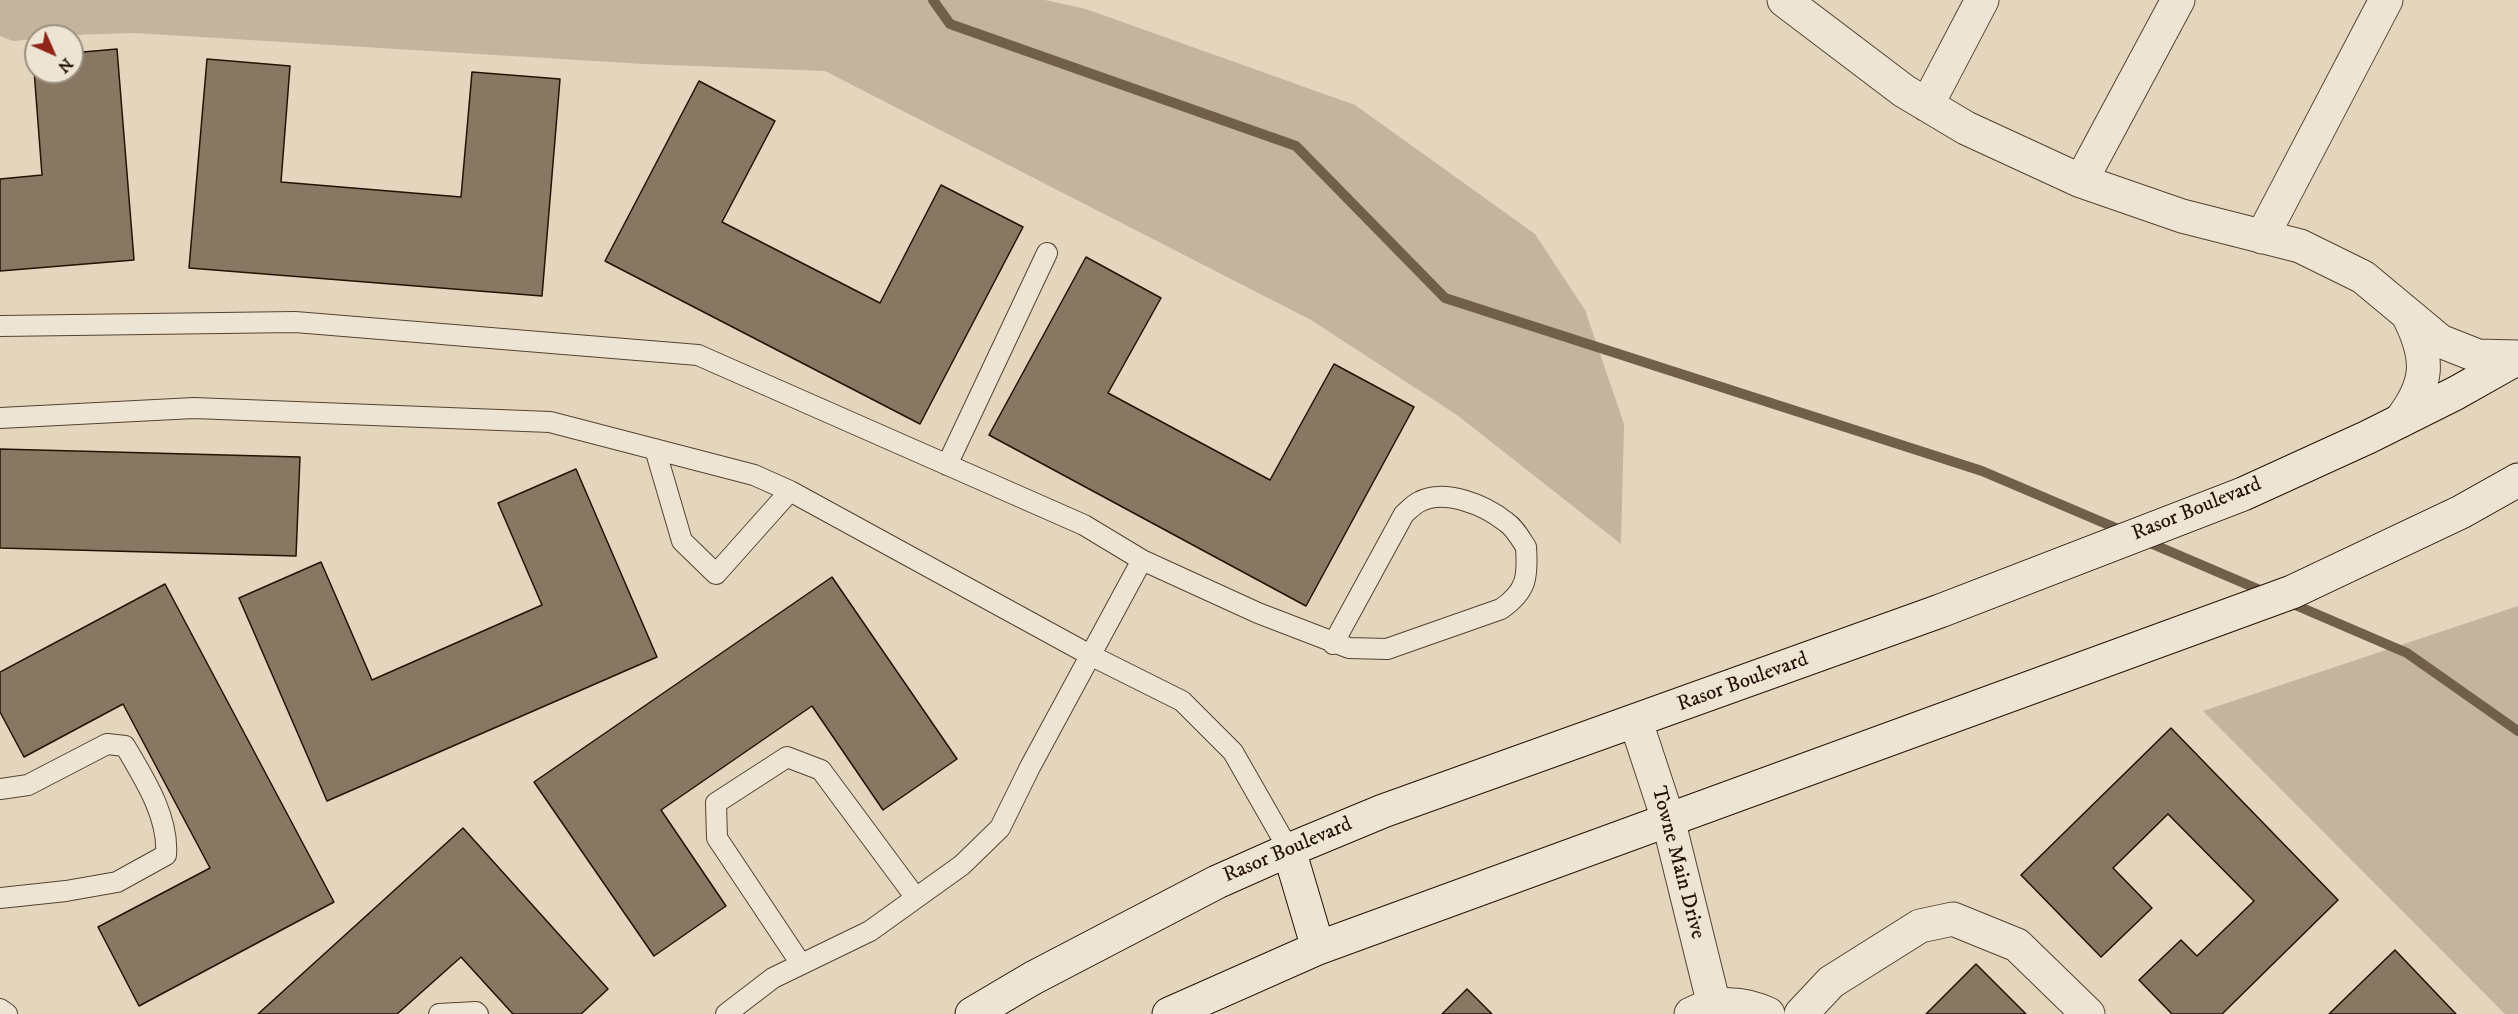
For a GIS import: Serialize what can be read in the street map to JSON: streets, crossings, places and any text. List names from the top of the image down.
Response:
{
  "streets": {
    "main road": ["Rasor Boulevard", "Towne Main Drive"]
  },
  "crossings": [
    ["Rasor Boulevard", "Towne Main Drive"]
  ],
  "north": "bottom right"
}
